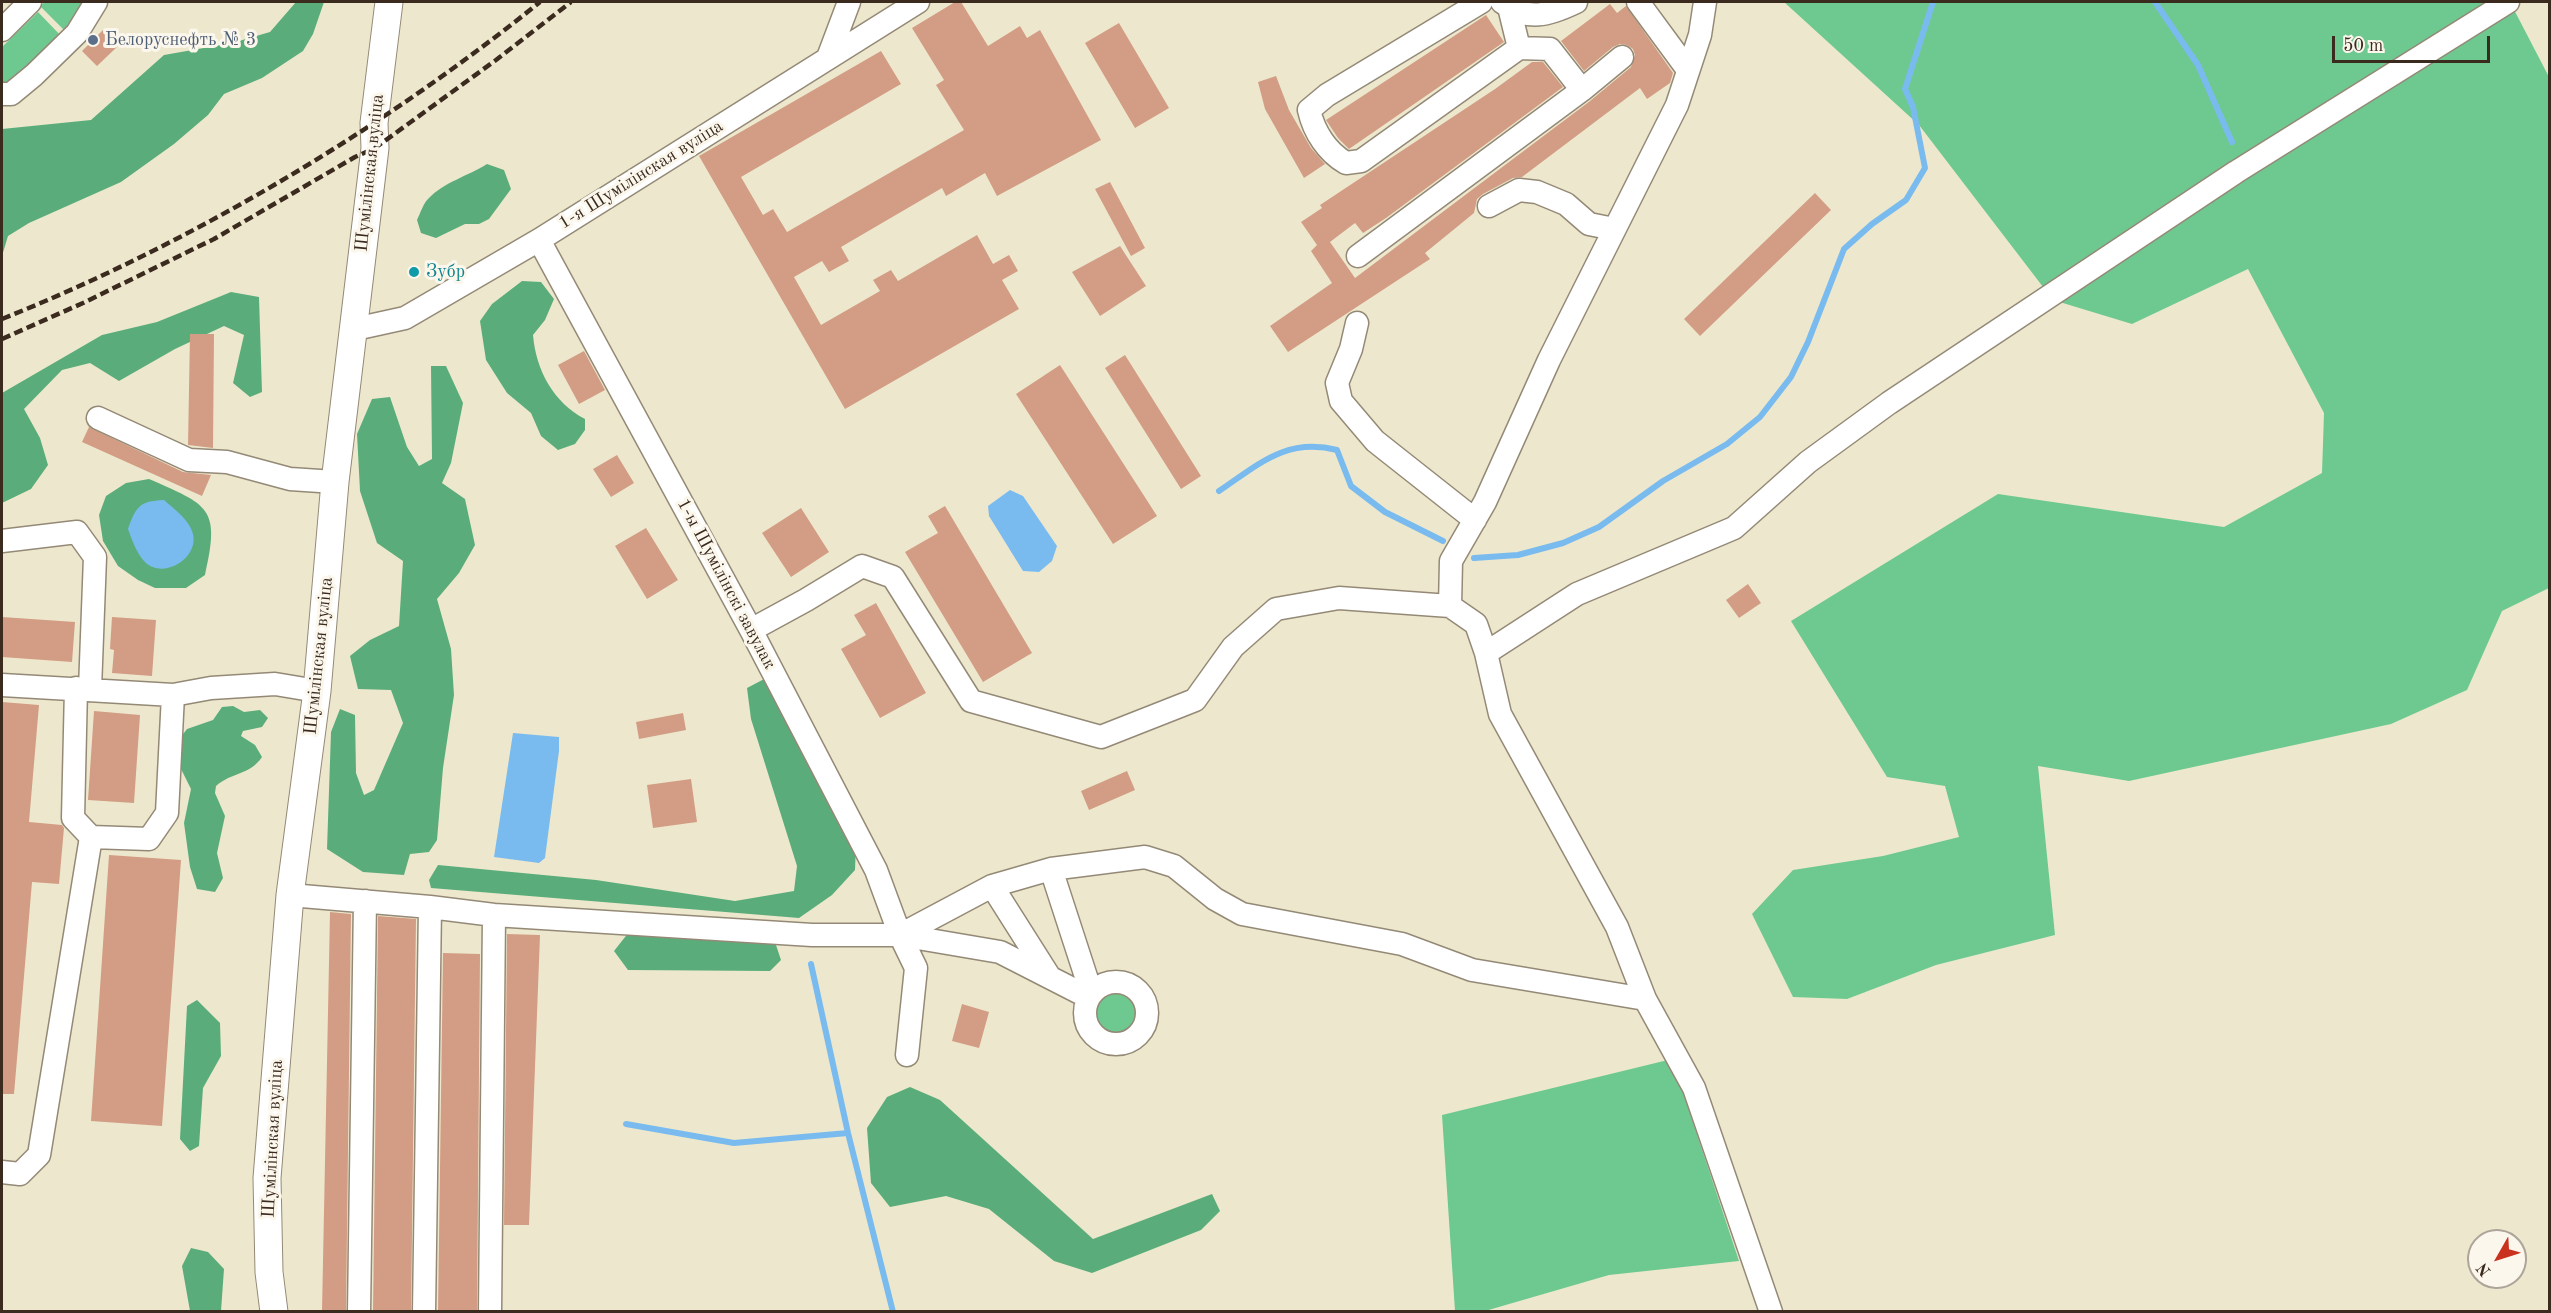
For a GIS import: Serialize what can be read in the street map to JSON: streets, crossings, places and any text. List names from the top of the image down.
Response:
{
  "streets": {
    "main road": ["Шумілінская вуліца"],
    "street": ["1-я Шумілінская вуліца", "1-ы Шумілінскі завулак"]
  },
  "crossings": [
    ["Шумілінская вуліца", "1-я Шумілінская вуліца"],
    ["1-я Шумілінская вуліца", "1-ы Шумілінскі завулак"]
  ],
  "places": ["Белоруснефть № 3", "Зубр"],
  "scale_bar": "50 m",
  "north": "bottom left"
}
